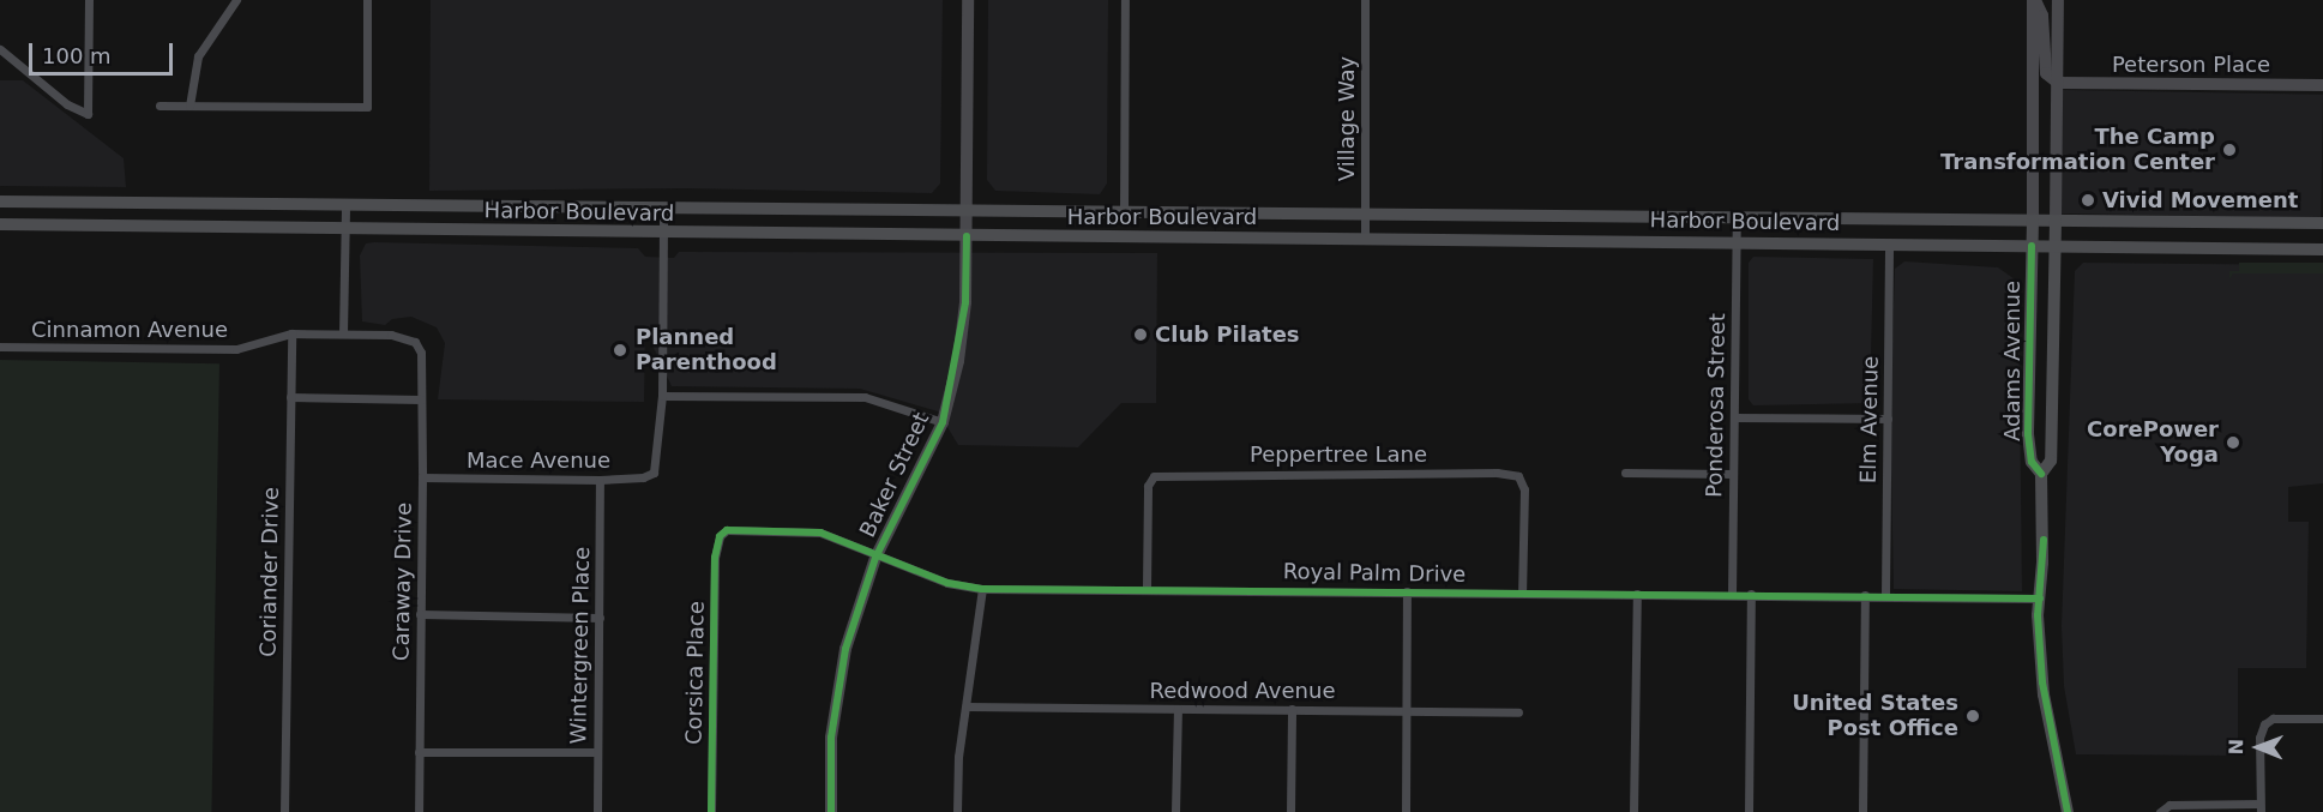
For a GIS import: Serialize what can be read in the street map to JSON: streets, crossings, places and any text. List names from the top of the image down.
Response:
{
  "streets": {
    "main road": ["Harbor Boulevard", "Adams Avenue"],
    "street": [
      "Peterson Place",
      "Village Way",
      "Cinnamon Avenue",
      "Ponderosa Street",
      "Elm Avenue",
      "Peppertree Lane",
      "Mace Avenue",
      "Baker Street",
      "Coriander Drive",
      "Royal Palm Drive",
      "Caraway Drive",
      "Wintergreen Place",
      "Corsica Place",
      "Redwood Avenue"
    ]
  },
  "crossings": [
    ["Peterson Place", "Adams Avenue"],
    ["Village Way", "Harbor Boulevard"],
    ["Harbor Boulevard", "Adams Avenue"],
    ["Harbor Boulevard", "Ponderosa Street"],
    ["Harbor Boulevard", "Elm Avenue"],
    ["Harbor Boulevard", "Baker Street"],
    ["Cinnamon Avenue", "Coriander Drive"],
    ["Cinnamon Avenue", "Caraway Drive"],
    ["Adams Avenue", "Royal Palm Drive"],
    ["Ponderosa Street", "Royal Palm Drive"],
    ["Elm Avenue", "Royal Palm Drive"],
    ["Peppertree Lane", "Royal Palm Drive"],
    ["Mace Avenue", "Caraway Drive"],
    ["Mace Avenue", "Wintergreen Place"],
    ["Baker Street", "Royal Palm Drive"],
    ["Royal Palm Drive", "Corsica Place"]
  ],
  "places": [
    "The Camp Transformation Center",
    "Vivid Movement",
    "Club Pilates",
    "Planned Parenthood",
    "CorePower Yoga",
    "United States Post Office"
  ],
  "scale_bar": "100 m",
  "north": "left"
}
